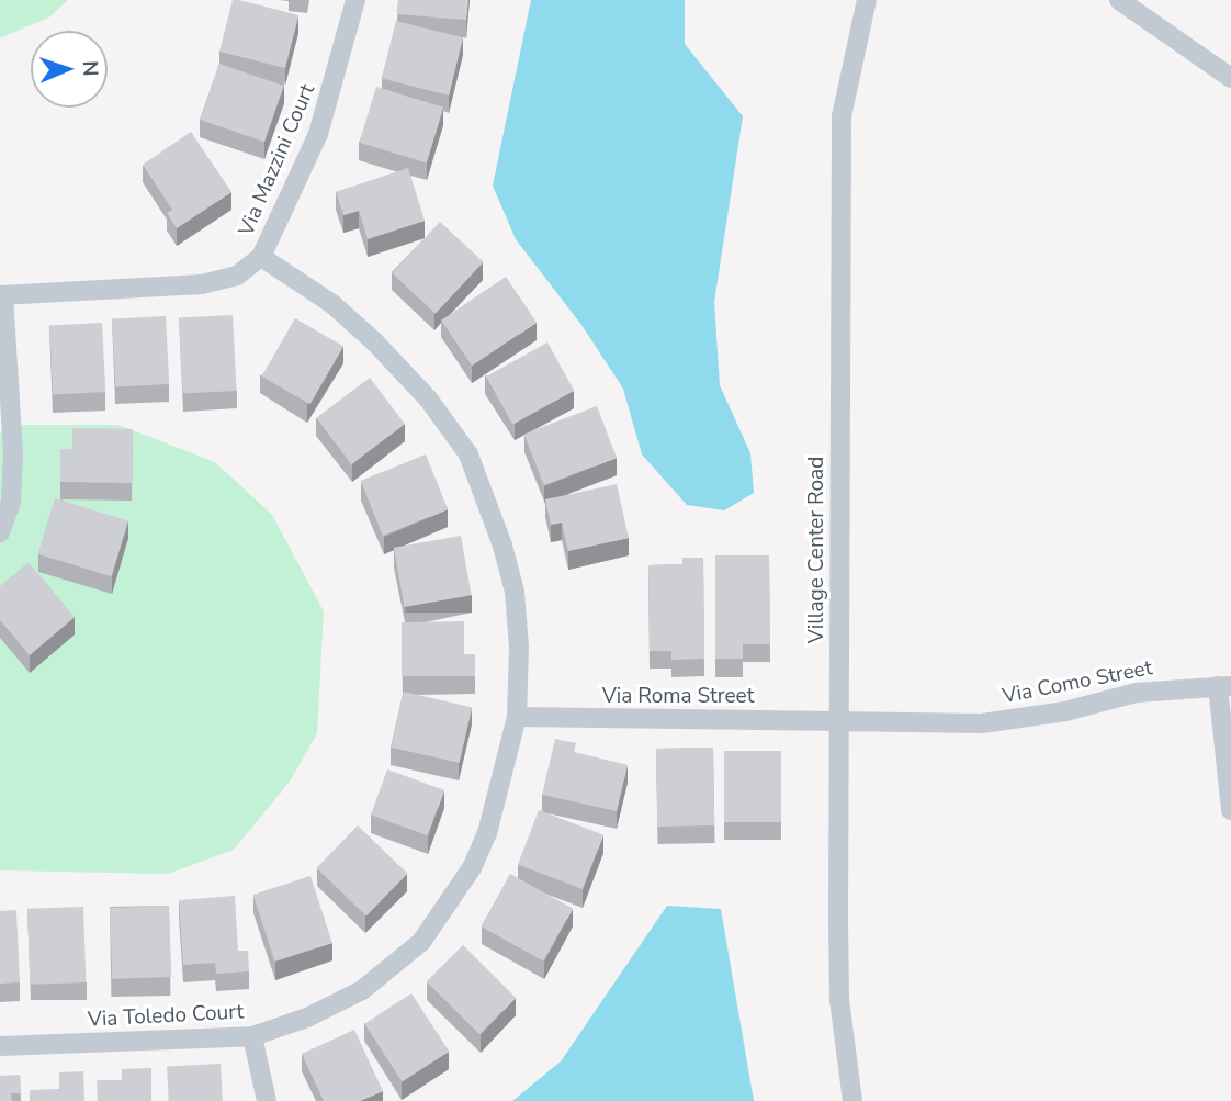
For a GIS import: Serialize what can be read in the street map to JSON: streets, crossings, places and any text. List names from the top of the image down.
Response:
{
  "streets": {
    "street": [
      "Via Mazzini Court",
      "Village Center Road",
      "Via Como Street",
      "Via Roma Street",
      "Via Toledo Court"
    ]
  },
  "crossings": [
    ["Via Mazzini Court", "Via Toledo Court"],
    ["Village Center Road", "Via Como Street"],
    ["Village Center Road", "Via Roma Street"],
    ["Via Como Street", "Via Roma Street"],
    ["Via Roma Street", "Via Toledo Court"]
  ],
  "north": "right"
}
